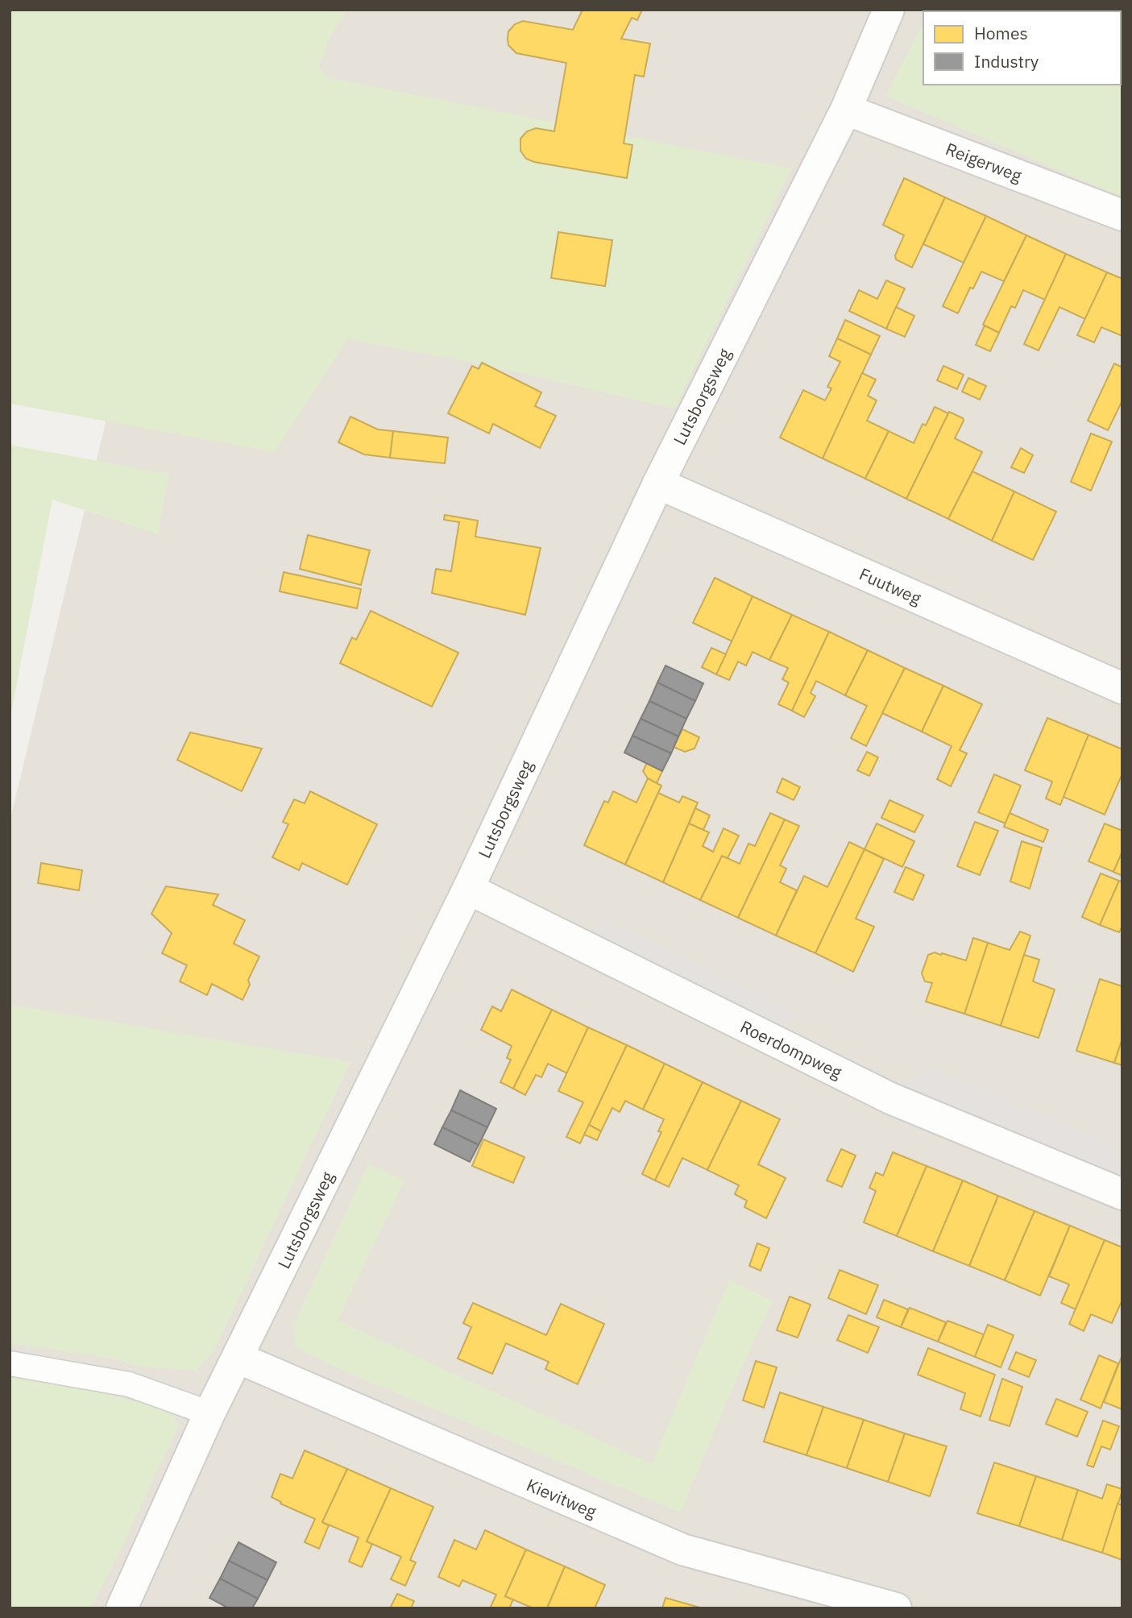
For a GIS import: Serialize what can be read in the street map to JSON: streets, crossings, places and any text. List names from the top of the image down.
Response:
{
  "streets": {
    "street": [
      "Reigerweg",
      "Lutsborgsweg",
      "Fuutweg",
      "Roerdompweg",
      "Kievitweg"
    ]
  },
  "crossings": [
    ["Reigerweg", "Lutsborgsweg"],
    ["Lutsborgsweg", "Fuutweg"],
    ["Lutsborgsweg", "Roerdompweg"],
    ["Lutsborgsweg", "Kievitweg"]
  ],
  "legend": ["Homes", "Industry"]
}
